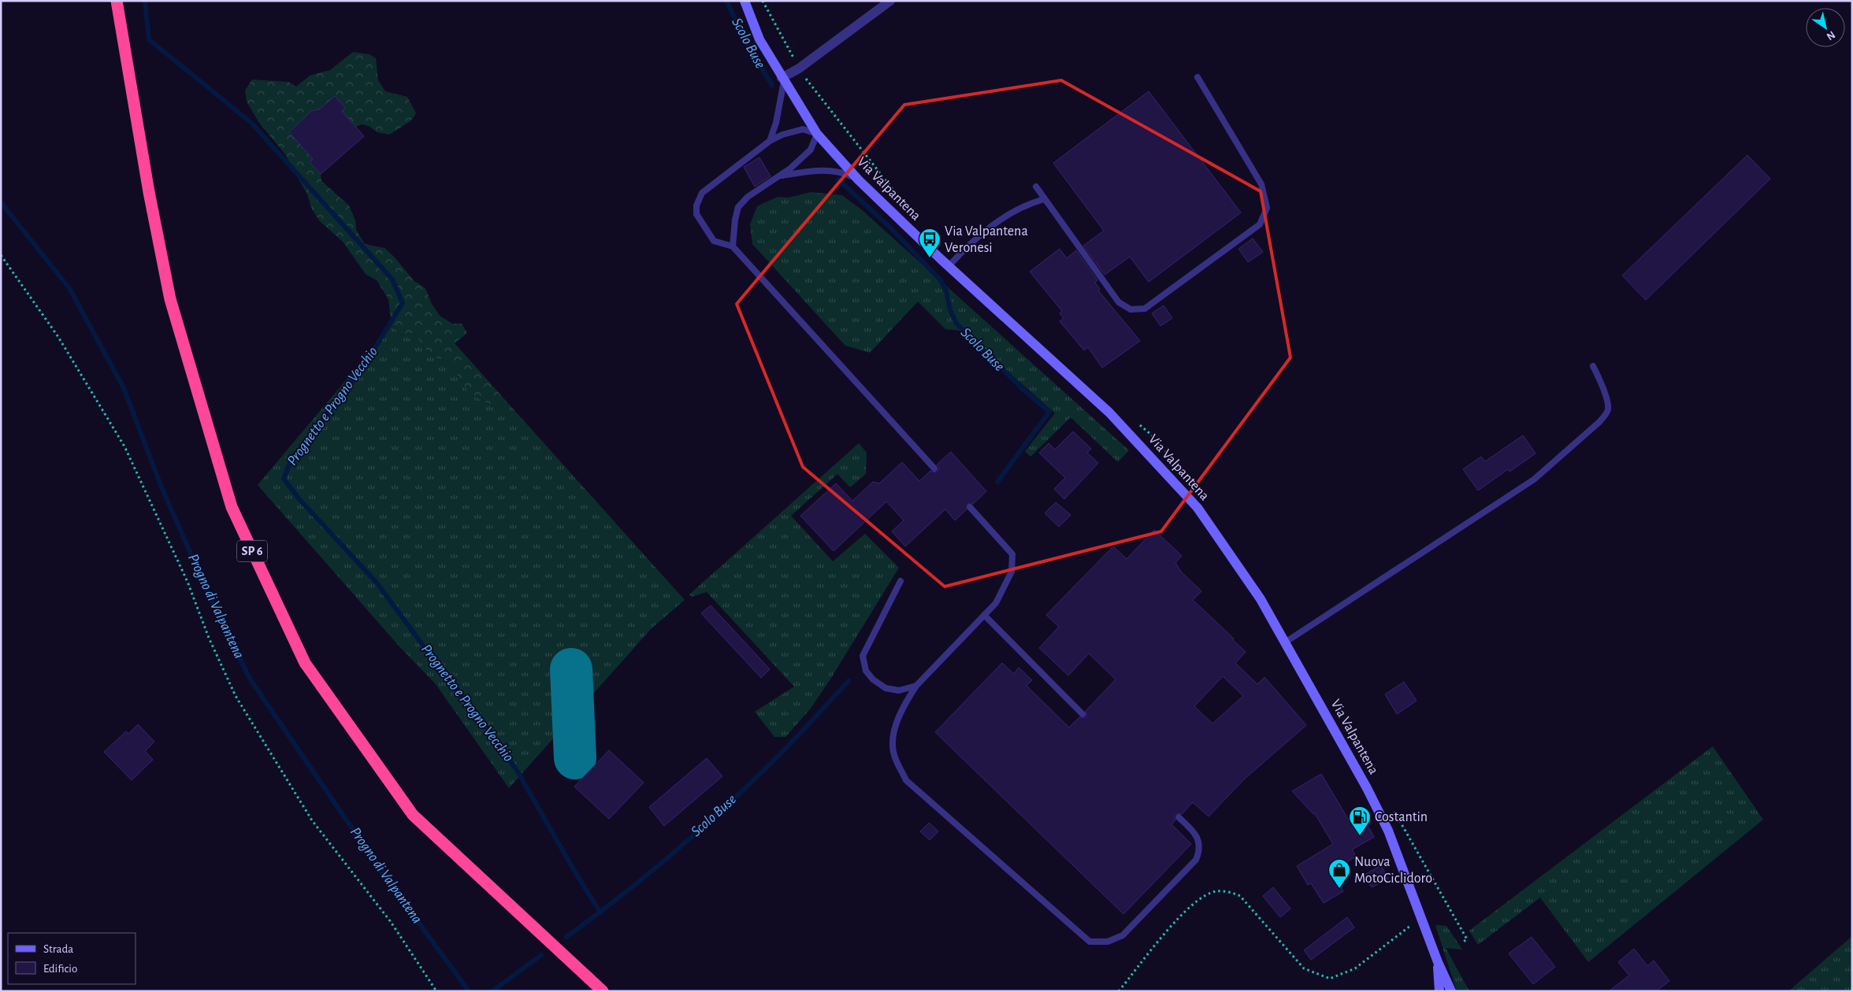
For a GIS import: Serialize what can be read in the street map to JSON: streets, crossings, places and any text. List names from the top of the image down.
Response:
{
  "streets": {
    "highway": ["SP 6"],
    "street": ["Via Valpantena"]
  },
  "water": ["Scolo Buse", "Prognetto e Progno Vecchio", "Progno di Valpantena"],
  "places": {
    "bus stop": ["Via Valpantena Veronesi"],
    "fuel station": ["Costantin"],
    "shop": ["Nuova MotoCiclidoro"]
  },
  "legend": ["Strada", "Edificio"],
  "north": "bottom right"
}
